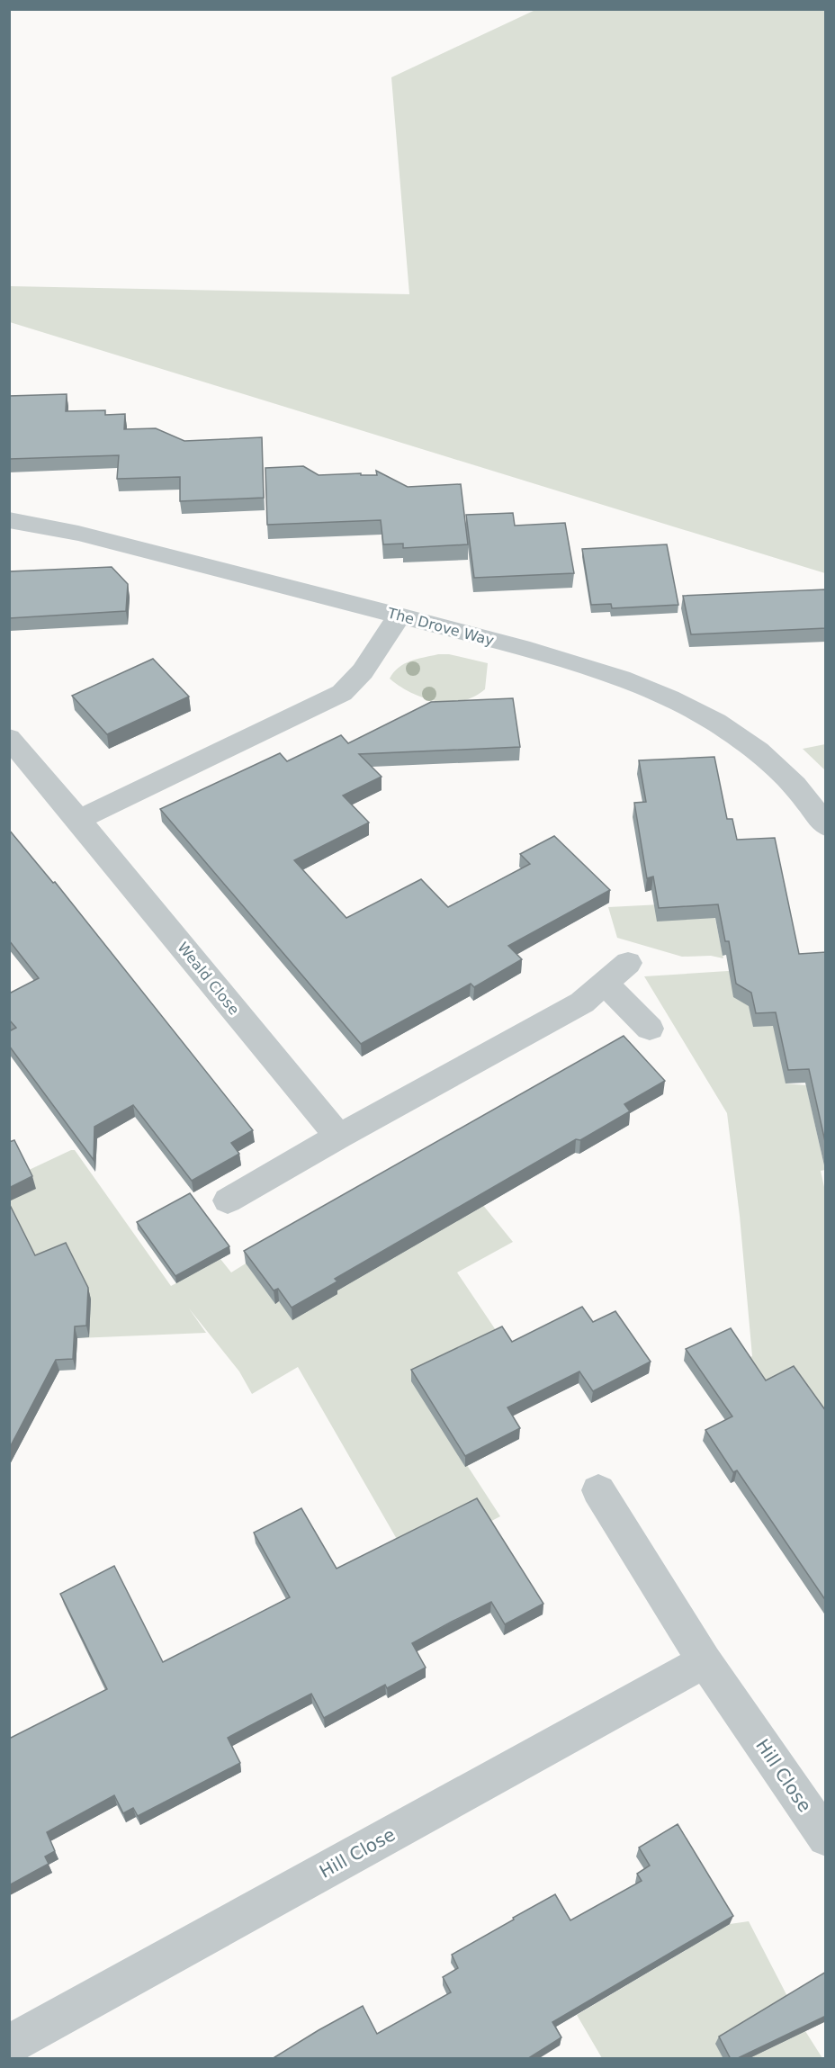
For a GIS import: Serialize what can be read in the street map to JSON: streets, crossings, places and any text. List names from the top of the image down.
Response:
{
  "streets": {
    "street": ["The Drove Way", "Weald Close", "Hill Close"]
  }
}
